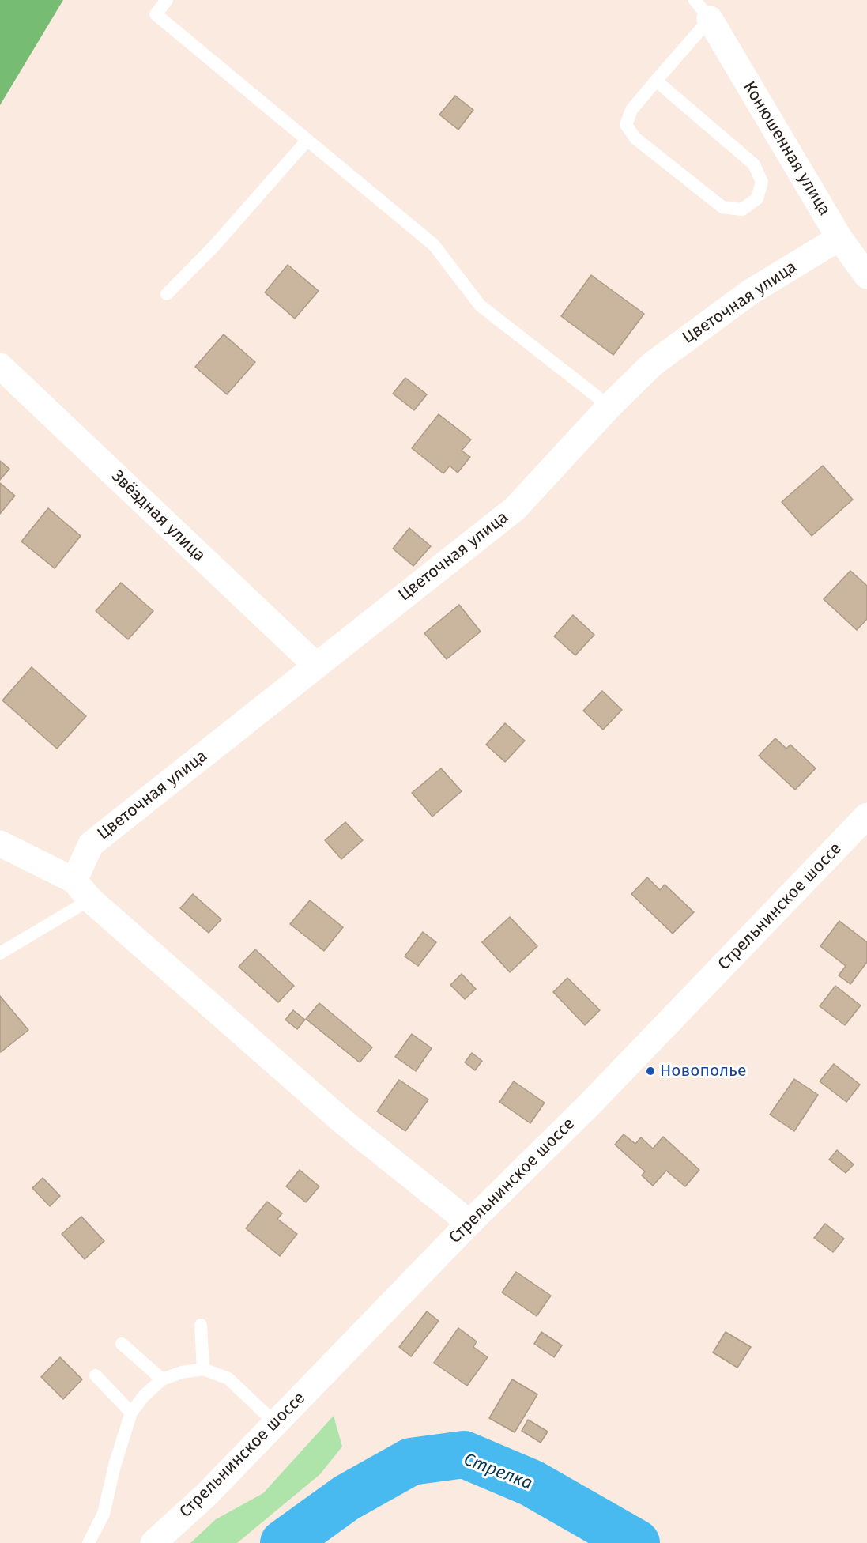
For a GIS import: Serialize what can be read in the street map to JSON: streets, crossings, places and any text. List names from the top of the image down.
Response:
{
  "streets": {
    "street": [
      "Конюшенная улица",
      "Цветочная улица",
      "Звёздная улица",
      "Стрельнинское шоссе"
    ]
  },
  "crossings": [
    ["Конюшенная улица", "Цветочная улица"],
    ["Цветочная улица", "Звёздная улица"]
  ],
  "water": ["Стрелка"],
  "places": ["Новополье"]
}
